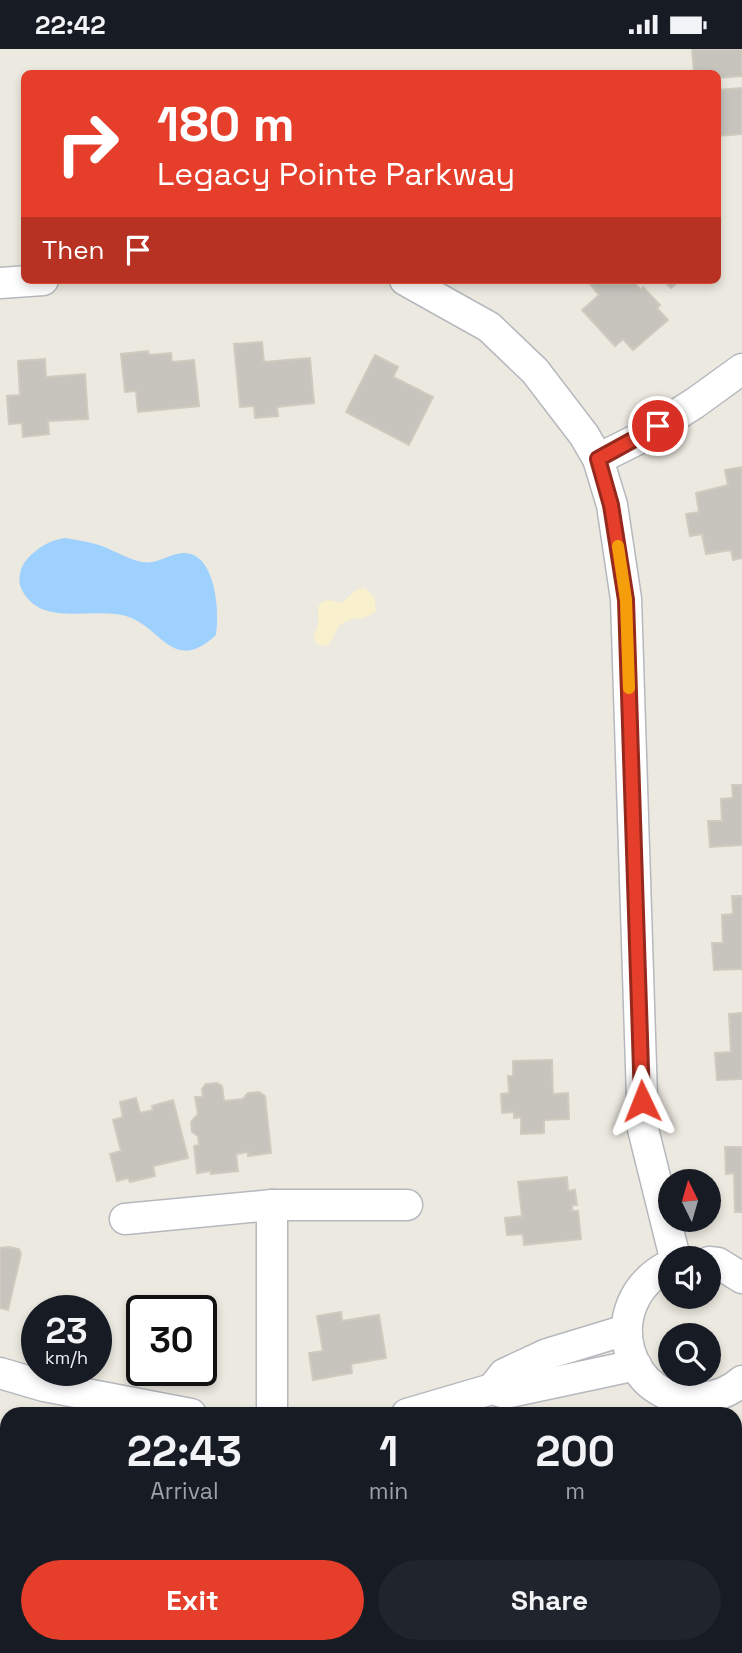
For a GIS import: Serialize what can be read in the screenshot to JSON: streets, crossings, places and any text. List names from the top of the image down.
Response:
{
  "north": "top",
  "page": {
    "status": "22:42",
    "turn": ["180 m", "Legacy Pointe Parkway"],
    "then": "Then",
    "speed": "23 km/h",
    "limit": "30",
    "eta": [
      "22:43",
      "Arrival",
      "1",
      "min",
      "200",
      "m"
    ],
    "buttons": ["Exit", "Share"]
  }
}
